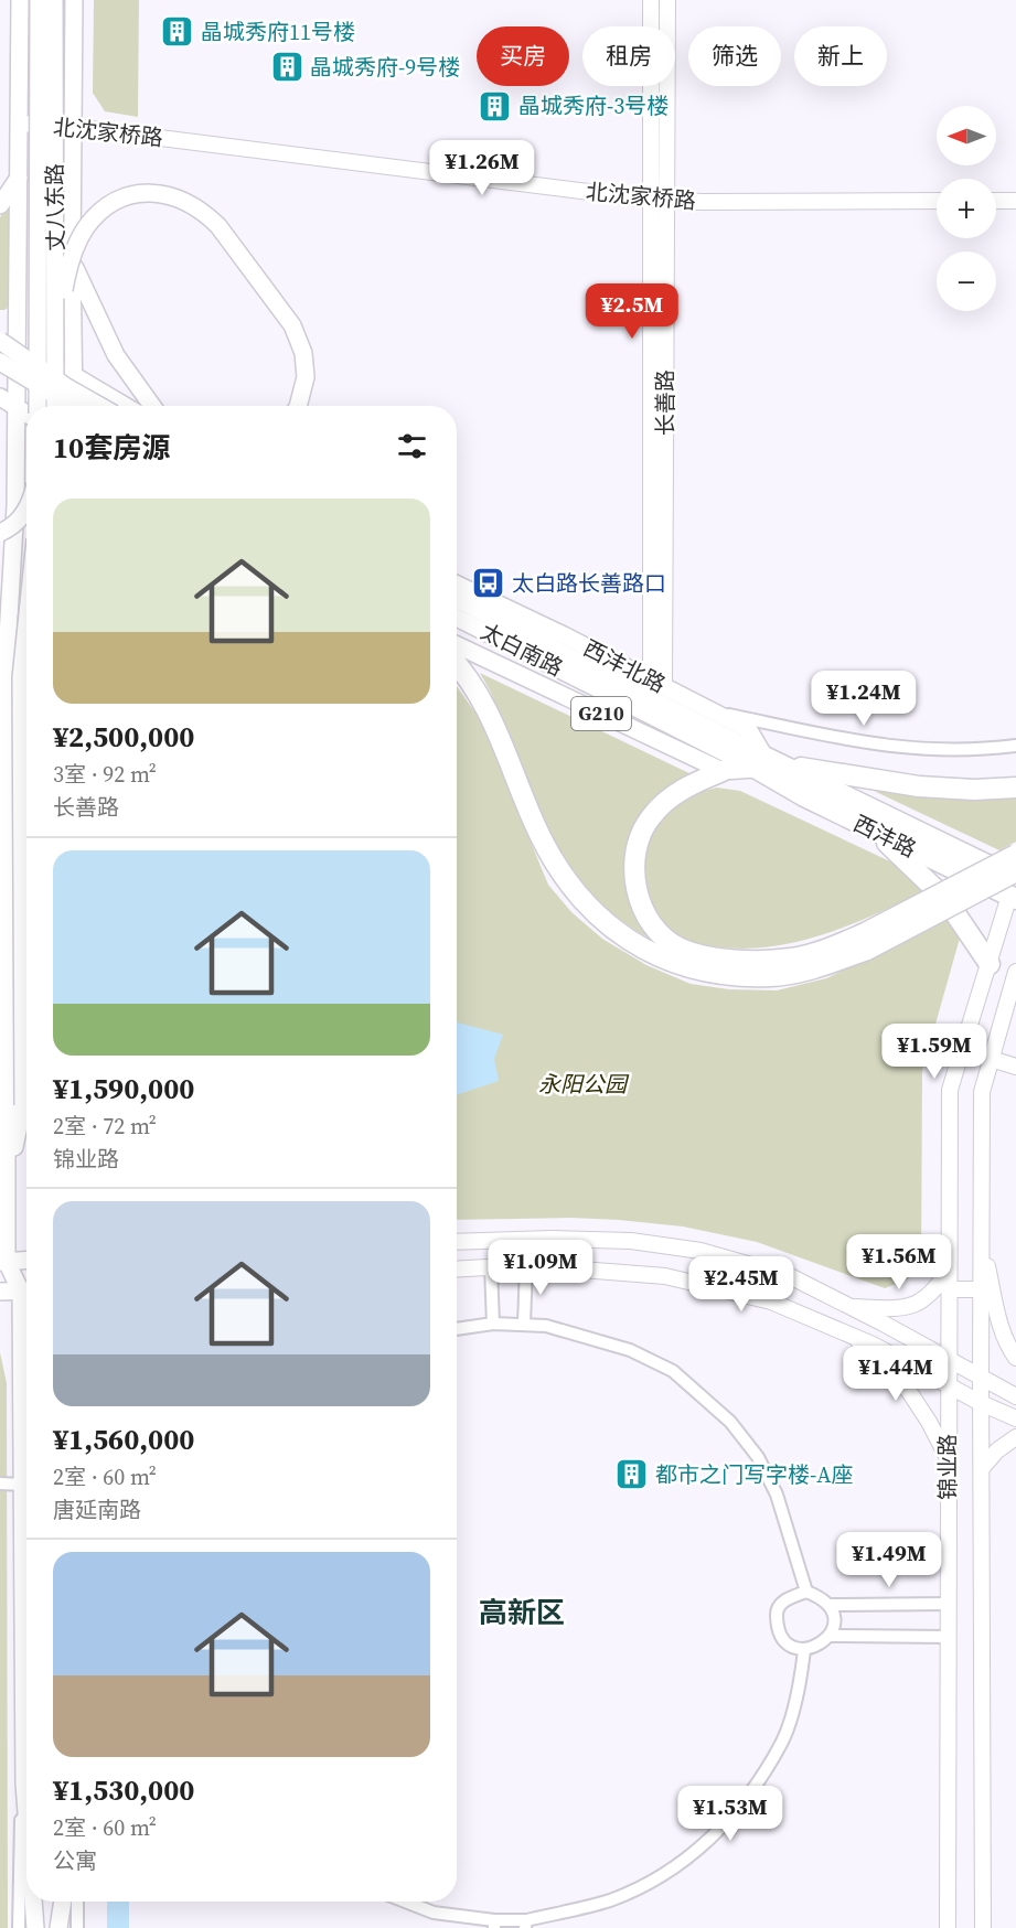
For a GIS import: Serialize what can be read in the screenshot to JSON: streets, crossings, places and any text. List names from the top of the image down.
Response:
{
  "streets": {
    "highway": ["西沣路"],
    "main road": [
      "北沈家桥路",
      "丈八东路",
      "长善路",
      "太白南路",
      "西沣北路",
      "G210",
      "锦业路"
    ]
  },
  "crossings": [
    ["北沈家桥路", "长善路"],
    ["长善路", "西沣北路"],
    ["太白南路", "G210"],
    ["西沣北路", "G210"],
    ["西沣北路", "西沣路"],
    ["G210", "西沣路"],
    ["西沣路", "锦业路"]
  ],
  "districts": ["高新区"],
  "parks": ["永阳公园"],
  "places": {
    "building": [
      "晶城秀府11号楼",
      "晶城秀府-9号楼",
      "晶城秀府-3号楼",
      "都市之门写字楼-A座"
    ],
    "bus stop": ["太白路长善路口"]
  },
  "north": "left",
  "page": {
    "chip": [
      "买房",
      "租房",
      "筛选",
      "新上"
    ],
    "map_buttons": ["+", "−"],
    "price": [
      "¥1.26M",
      "¥2.5M",
      "¥1.24M",
      "¥1.59M",
      "¥1.56M",
      "¥1.09M",
      "¥2.45M",
      "¥1.44M",
      "¥1.49M",
      "¥1.53M"
    ],
    "heading": "10套房源",
    "list": [
      {
        "name": "¥2,500,000",
        "note": "3室 · 92 m² · 长善路"
      },
      {
        "name": "¥1,590,000",
        "note": "2室 · 72 m² · 锦业路"
      },
      {
        "name": "¥1,560,000",
        "note": "2室 · 60 m² · 唐延南路"
      },
      {
        "name": "¥1,530,000",
        "note": "2室 · 60 m² · 公寓"
      }
    ]
  }
}
